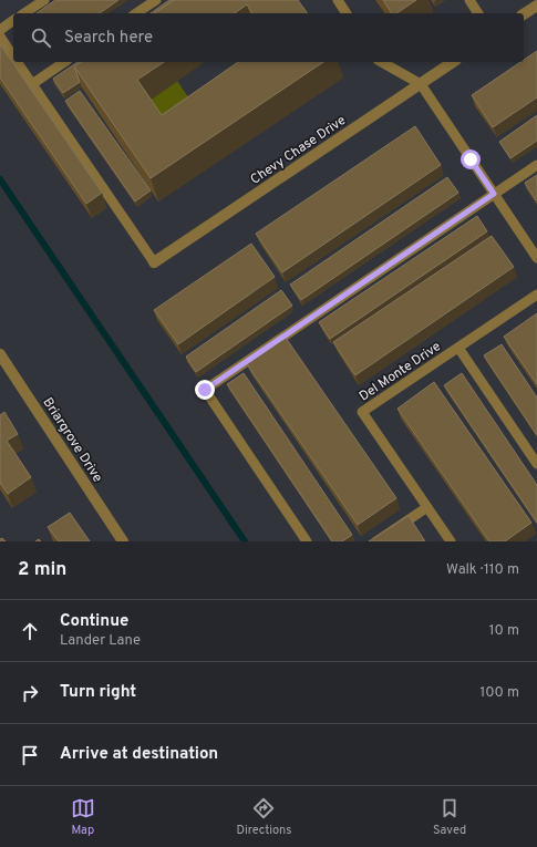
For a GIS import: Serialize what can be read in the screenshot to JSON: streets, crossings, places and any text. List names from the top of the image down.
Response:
{
  "streets": {
    "street": ["Chevy Chase Drive", "Briargrove Drive"],
    "lane": ["Del Monte Drive"]
  },
  "page": {
    "search": "Search here",
    "heading": ["2 min", "Walk · 110 m"],
    "list": [
      ["Continue", "Lander Lane", "10 m"],
      ["Turn right", "100 m"],
      "Arrive at destination"
    ],
    "nav": ["Map", "Directions", "Saved"]
  }
}
